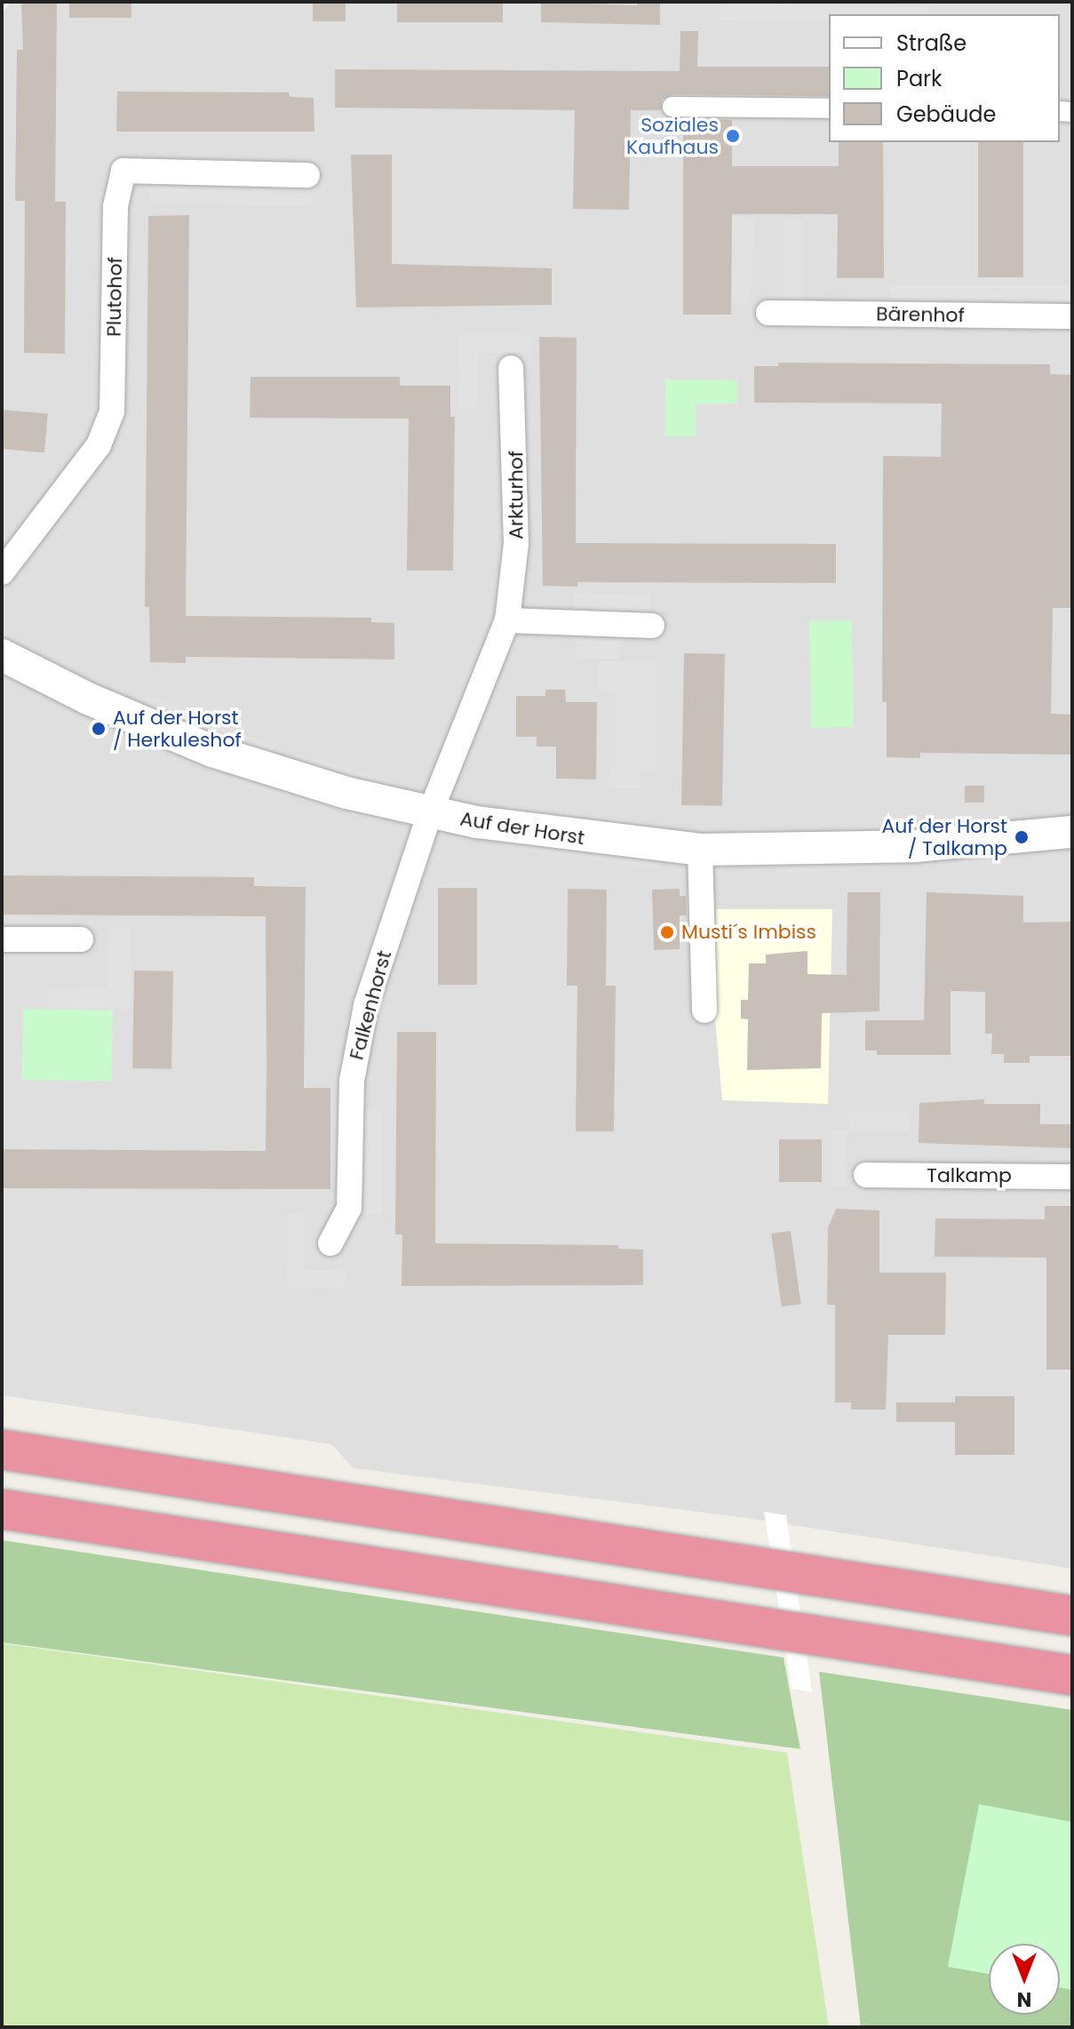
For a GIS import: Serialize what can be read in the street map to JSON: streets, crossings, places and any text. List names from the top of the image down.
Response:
{
  "streets": {
    "street": [
      "Plutohof",
      "Bärenhof",
      "Arkturhof",
      "Auf der Horst",
      "Falkenhorst",
      "Talkamp"
    ]
  },
  "crossings": [
    ["Arkturhof", "Auf der Horst"],
    ["Arkturhof", "Falkenhorst"],
    ["Auf der Horst", "Falkenhorst"]
  ],
  "places": [
    "Soziales Kaufhaus",
    "Auf der Horst / Herkuleshof",
    "Auf der Horst / Talkamp",
    "Musti´s Imbiss"
  ],
  "legend": ["Straße", "Park", "Gebäude"],
  "north": "bottom"
}
